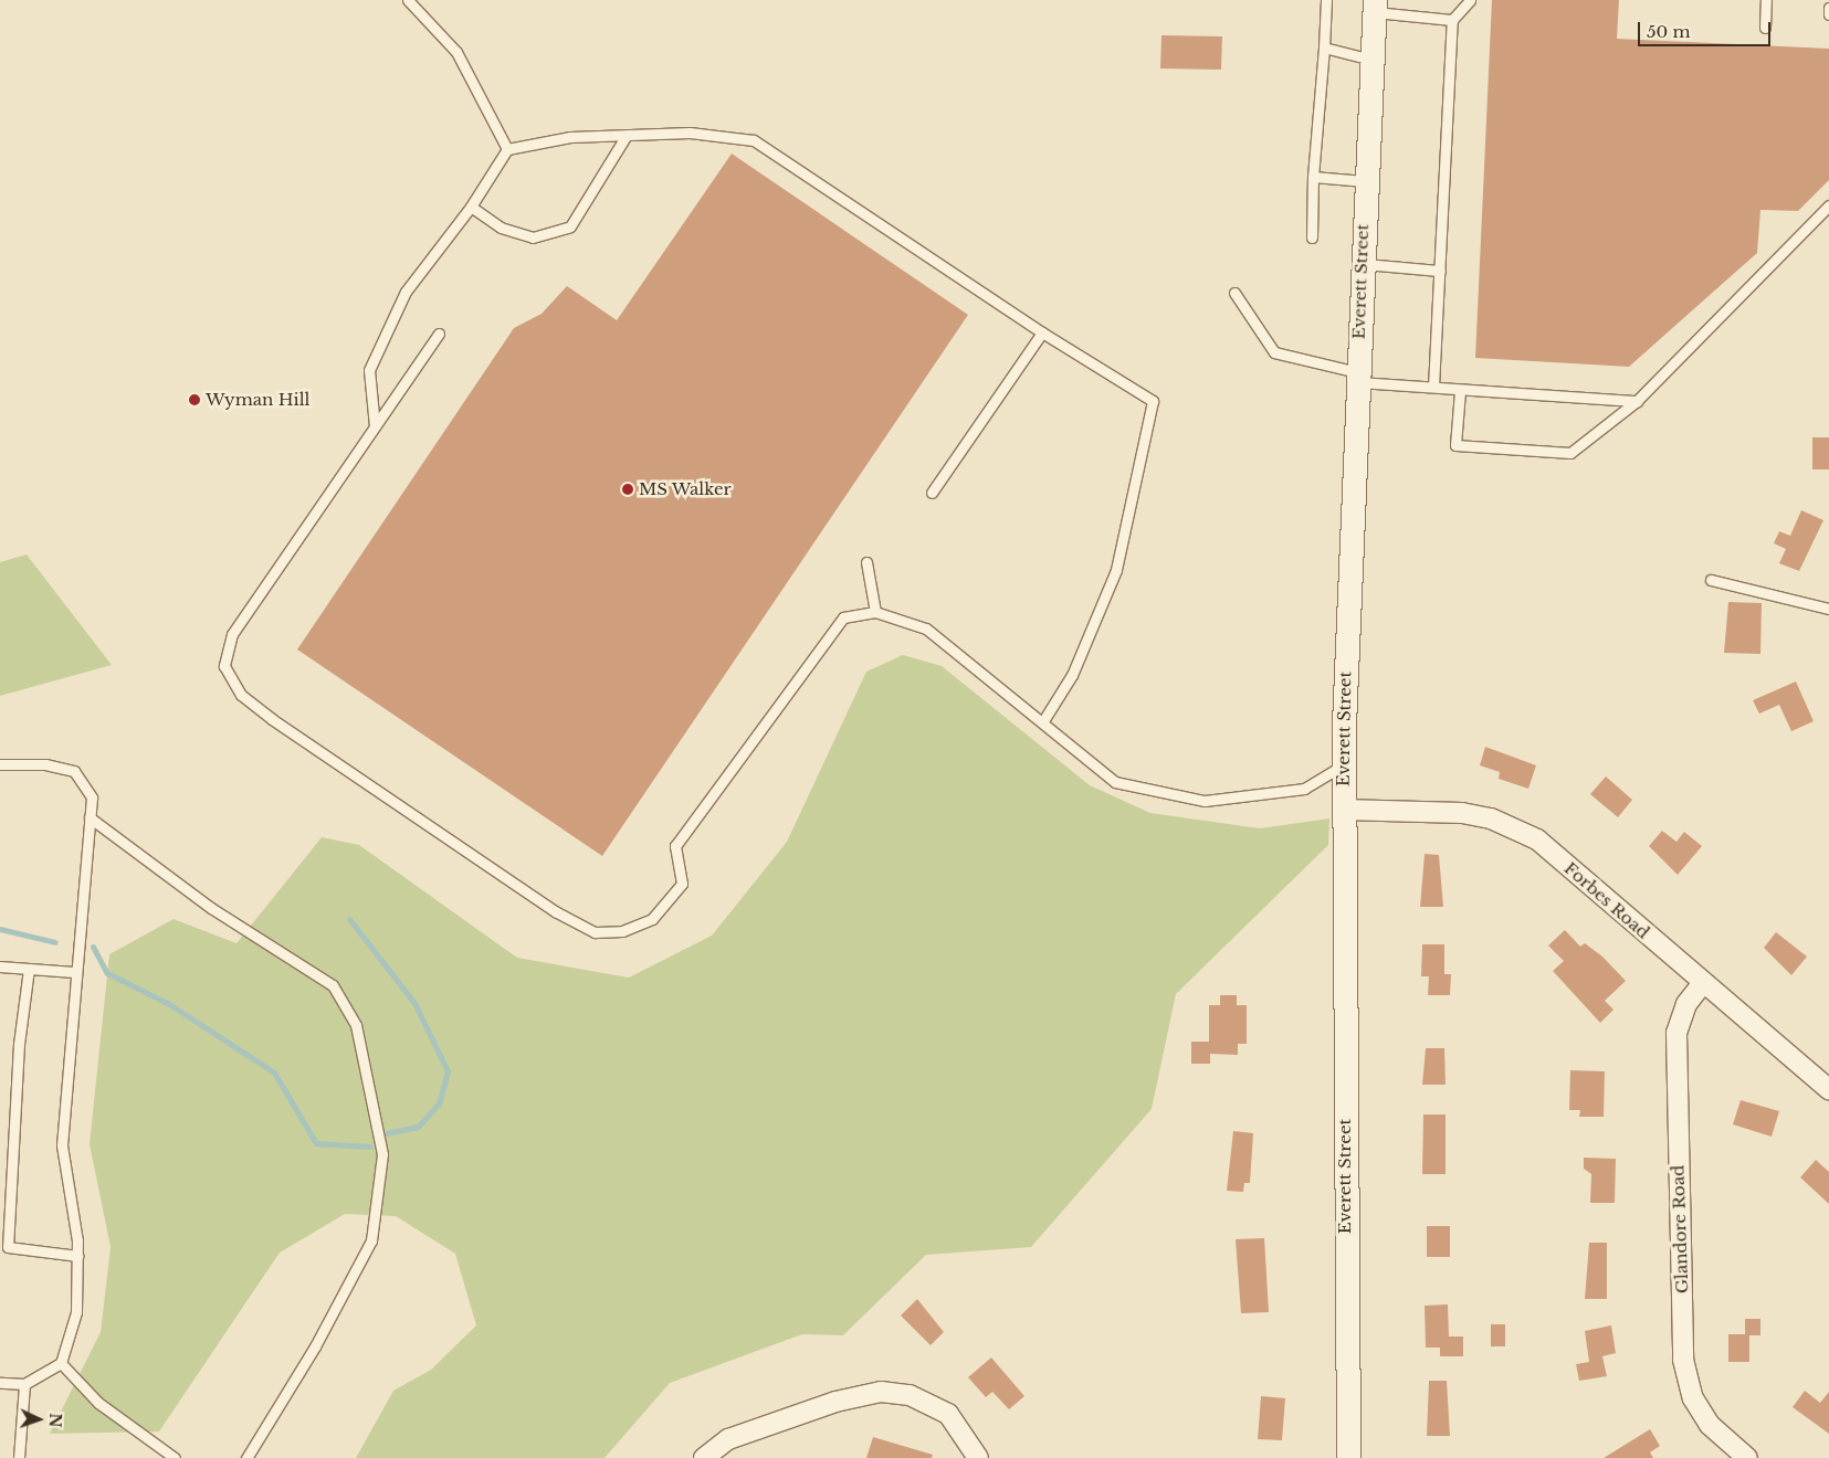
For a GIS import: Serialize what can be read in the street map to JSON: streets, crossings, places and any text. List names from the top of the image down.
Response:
{
  "streets": {
    "street": ["Everett Street", "Forbes Road", "Glandore Road"]
  },
  "crossings": [
    ["Everett Street", "Forbes Road"],
    ["Forbes Road", "Glandore Road"]
  ],
  "places": ["Wyman Hill", "MS Walker"],
  "scale_bar": "50 m",
  "north": "right"
}
